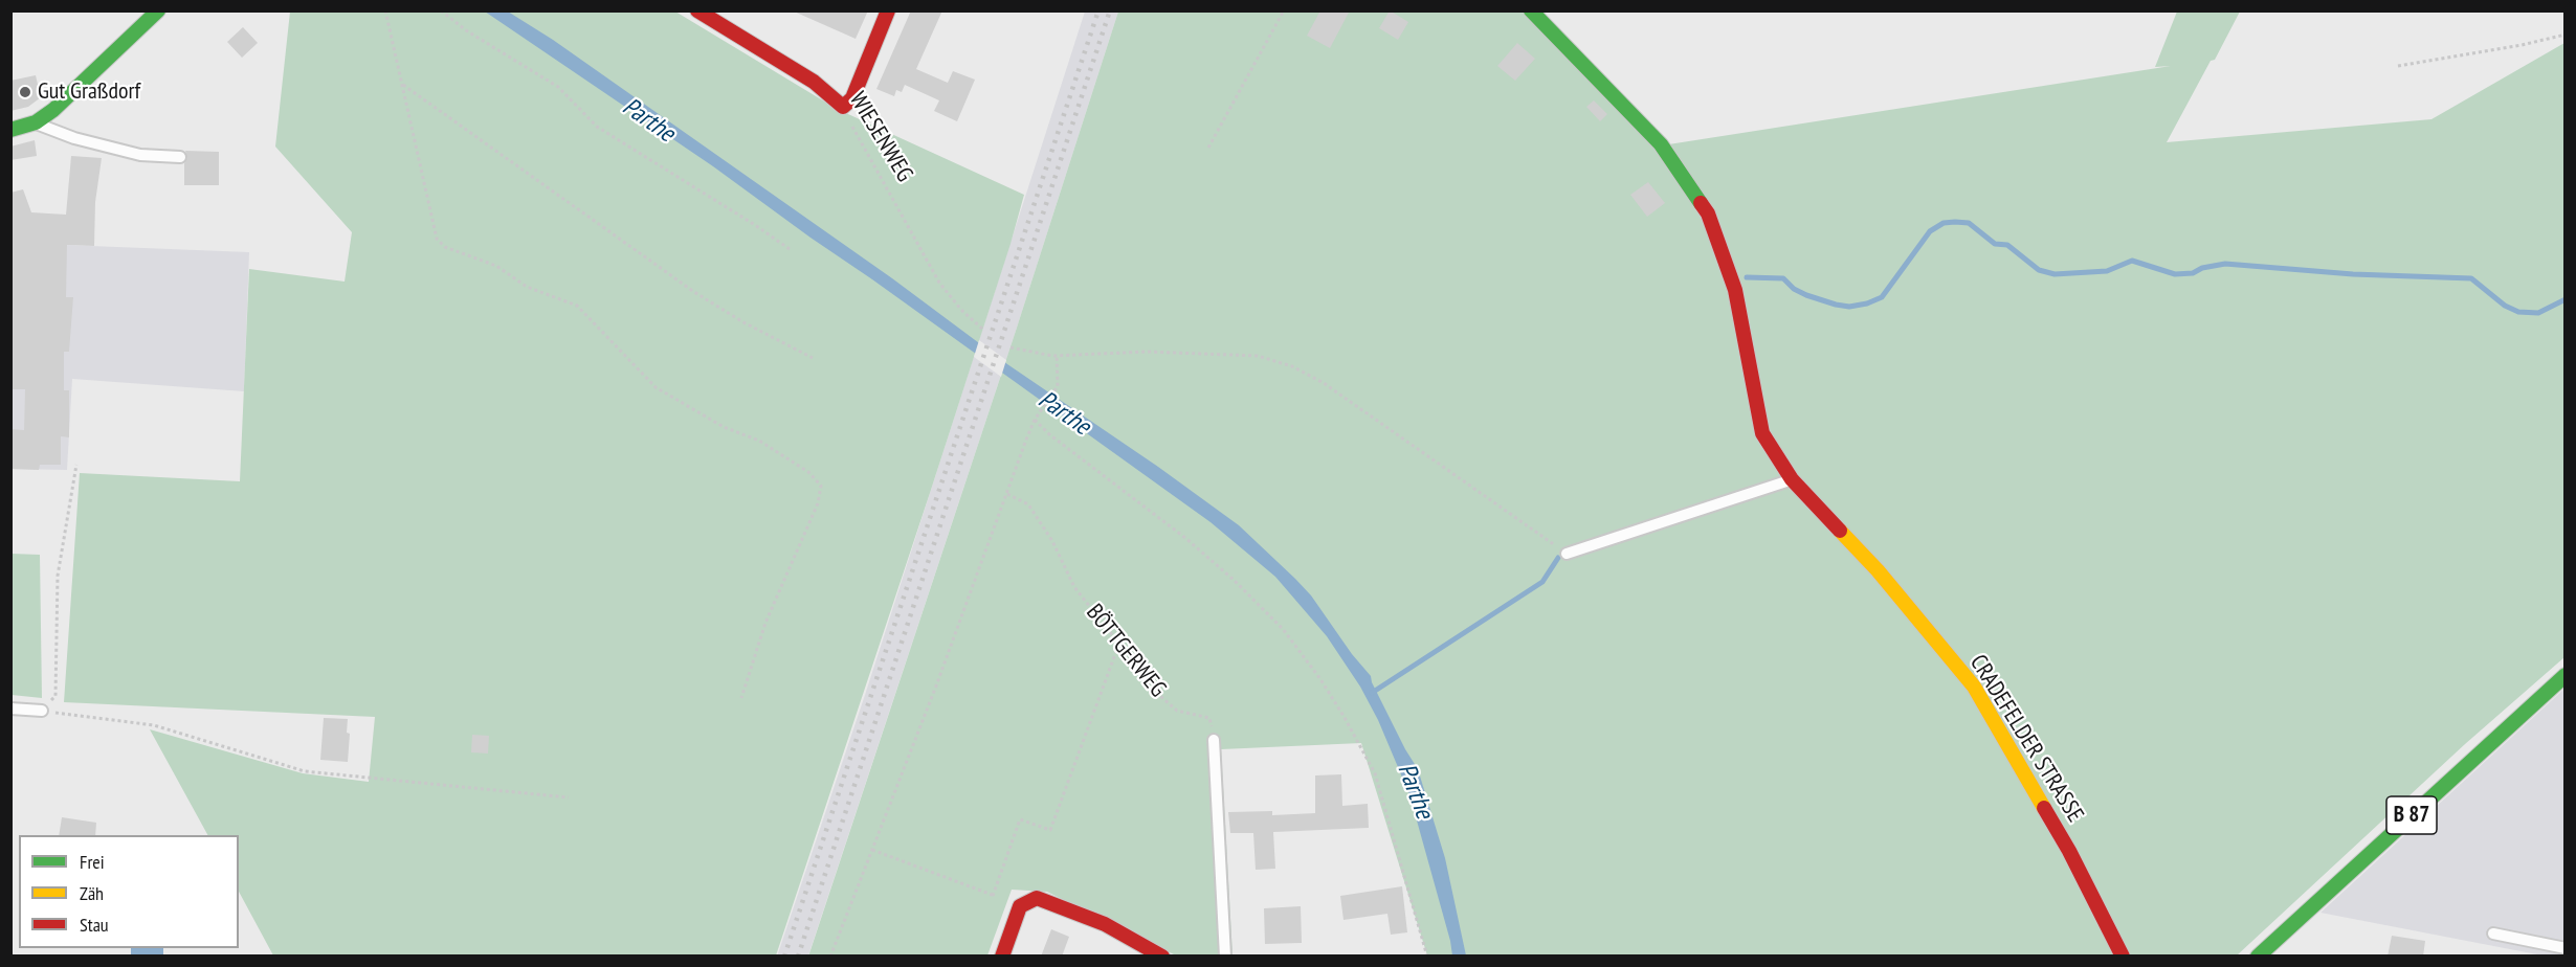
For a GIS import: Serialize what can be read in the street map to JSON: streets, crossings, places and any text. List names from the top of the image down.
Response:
{
  "streets": {
    "street": ["WIESENWEG", "CRADEFELDER STRASSE", "B 87"],
    "path": ["BÖTTGERWEG"]
  },
  "water": ["Parthe"],
  "places": ["Gut Graßdorf"],
  "legend": ["Frei", "Zäh", "Stau"]
}
